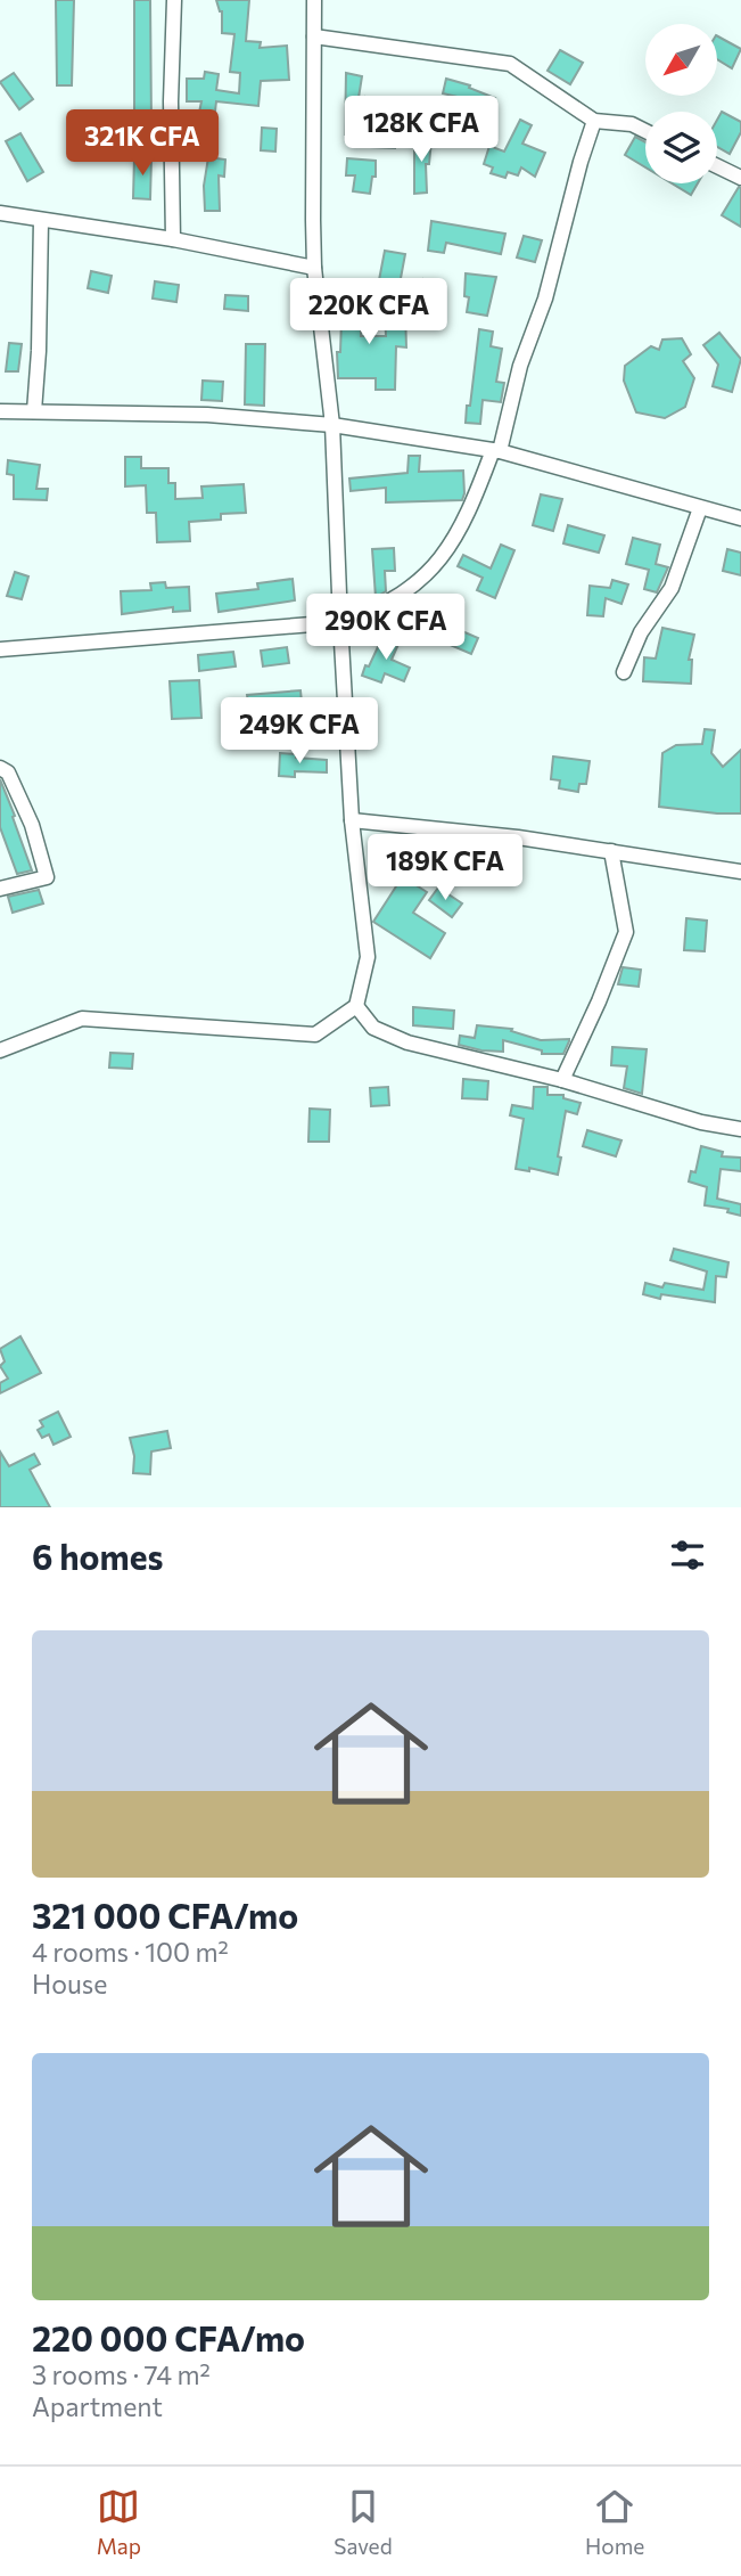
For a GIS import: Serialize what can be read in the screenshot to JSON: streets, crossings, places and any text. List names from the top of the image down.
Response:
{
  "north": "bottom left",
  "page": {
    "price": [
      "128K CFA",
      "321K CFA",
      "220K CFA",
      "290K CFA",
      "249K CFA",
      "189K CFA"
    ],
    "heading": "6 homes",
    "list": [
      {
        "name": "321 000 CFA/mo",
        "note": "4 rooms · 100 m² · House"
      },
      {
        "name": "220 000 CFA/mo",
        "note": "3 rooms · 74 m² · Apartment"
      }
    ],
    "tabs": ["Map", "Saved", "Home"]
  }
}
